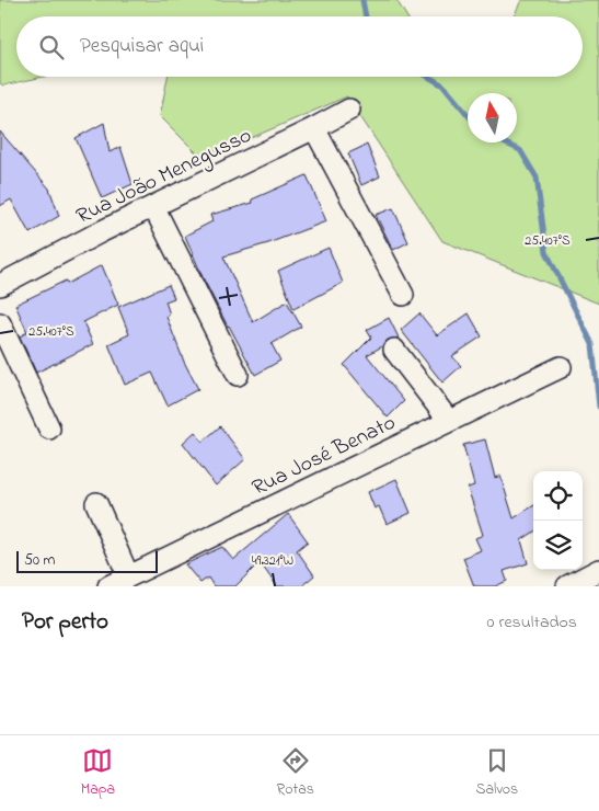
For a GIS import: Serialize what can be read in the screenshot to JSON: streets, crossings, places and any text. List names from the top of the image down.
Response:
{
  "streets": {
    "street": ["Rua João Menegusso", "Rua José Benato"]
  },
  "scale_bar": "50 m",
  "north": "top",
  "page": {
    "search": "Pesquisar aqui",
    "scale": "50 m",
    "heading": ["Por perto", "0 resultados"],
    "nav": ["Mapa", "Rotas", "Salvos"]
  },
  "coordinates": ["25.407°S", "49.321°W"]
}
